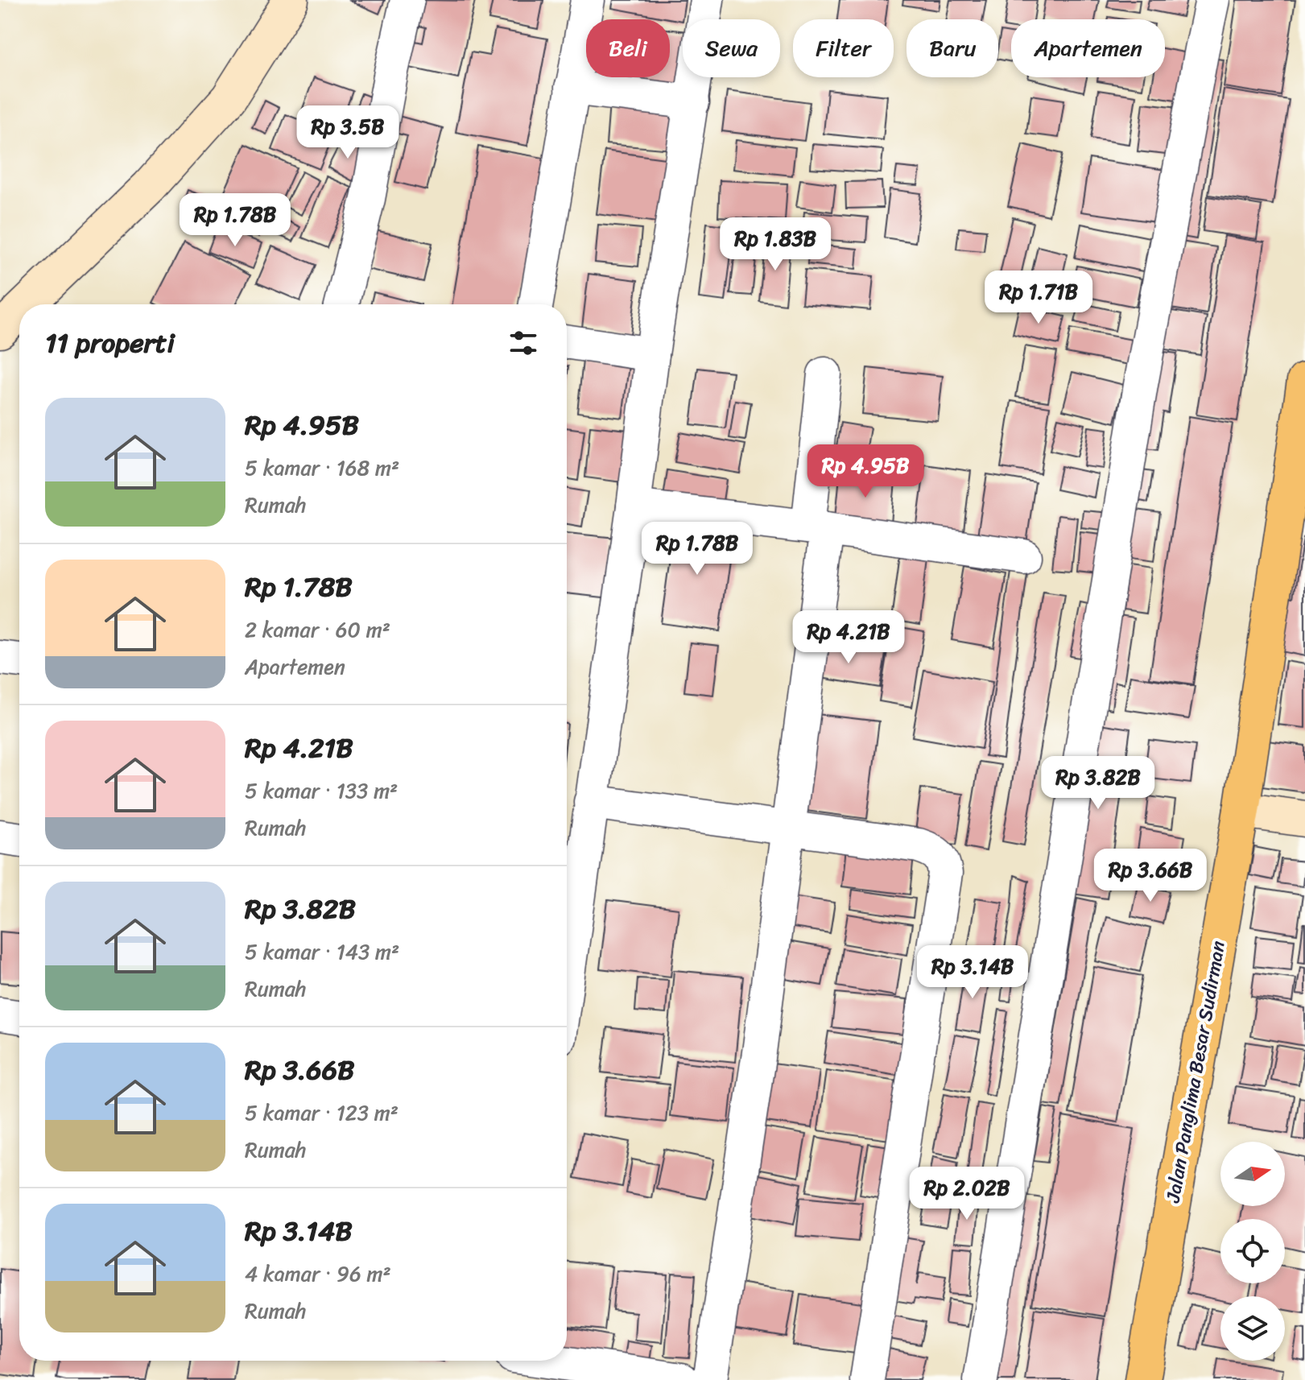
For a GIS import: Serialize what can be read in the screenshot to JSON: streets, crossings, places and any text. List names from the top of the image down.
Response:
{
  "streets": {
    "main road": ["Jalan Panglima Besar Sudirman"]
  },
  "north": "right",
  "page": {
    "chip": [
      "Beli",
      "Sewa",
      "Filter",
      "Baru",
      "Apartemen"
    ],
    "price": [
      "Rp 3.5B",
      "Rp 1.78B",
      "Rp 1.83B",
      "Rp 1.71B",
      "Rp 4.95B",
      "Rp 1.78B",
      "Rp 4.21B",
      "Rp 3.82B",
      "Rp 3.66B",
      "Rp 3.14B",
      "Rp 2.02B"
    ],
    "heading": "11 properti",
    "list": [
      {
        "name": "Rp 4.95B",
        "note": "5 kamar · 168 m² · Rumah"
      },
      {
        "name": "Rp 1.78B",
        "note": "2 kamar · 60 m² · Apartemen"
      },
      {
        "name": "Rp 4.21B",
        "note": "5 kamar · 133 m² · Rumah"
      },
      {
        "name": "Rp 3.82B",
        "note": "5 kamar · 143 m² · Rumah"
      },
      {
        "name": "Rp 3.66B",
        "note": "5 kamar · 123 m² · Rumah"
      },
      {
        "name": "Rp 3.14B",
        "note": "4 kamar · 96 m² · Rumah"
      }
    ]
  }
}
